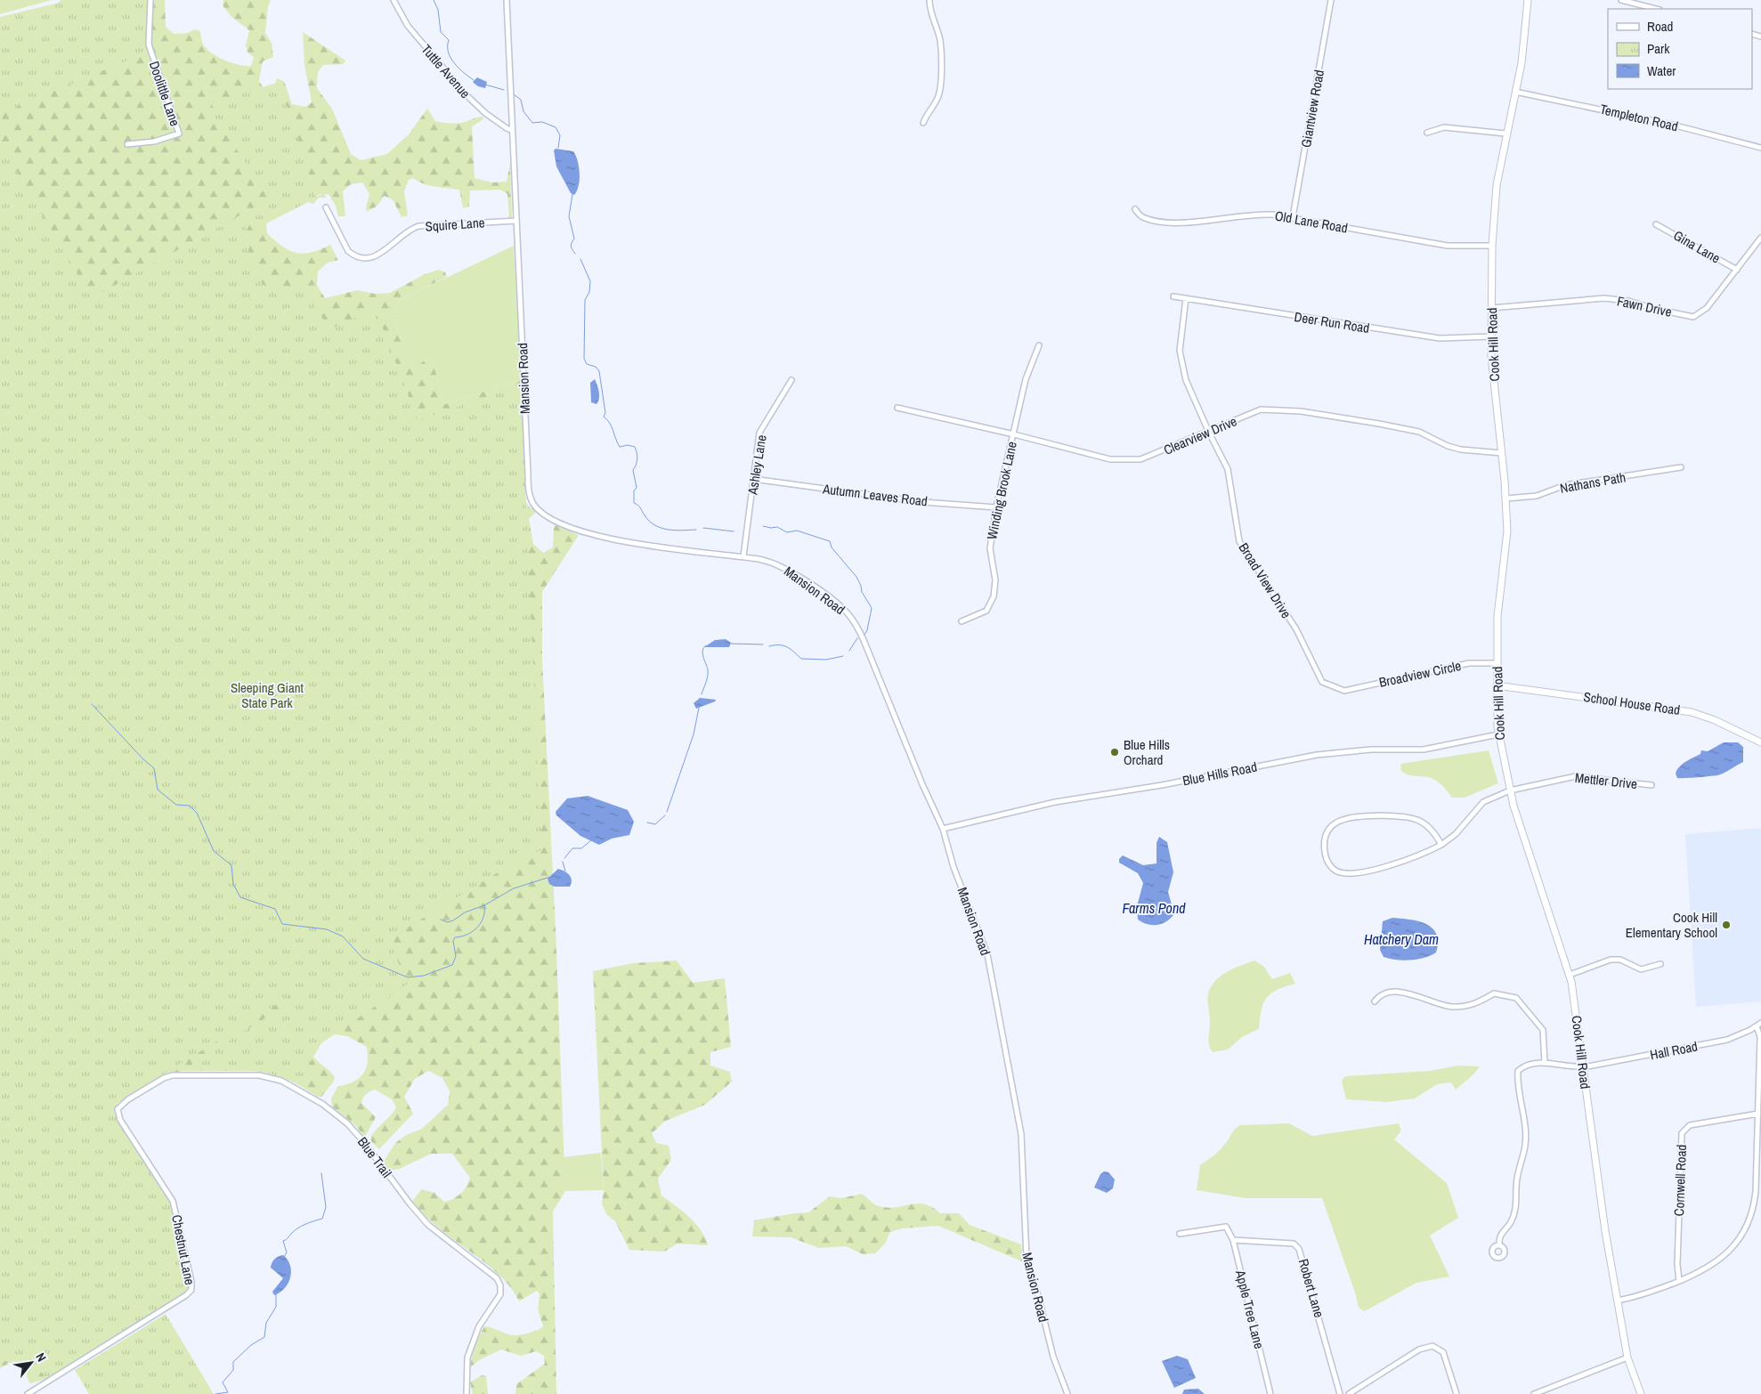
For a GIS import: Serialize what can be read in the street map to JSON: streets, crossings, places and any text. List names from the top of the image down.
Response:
{
  "streets": {
    "street": [
      "Tuttle Avenue",
      "Doolittle Lane",
      "Giantview Road",
      "Templeton Road",
      "Old Lane Road",
      "Squire Lane",
      "Gina Lane",
      "Fawn Drive",
      "Deer Run Road",
      "Cook Hill Road",
      "Mansion Road",
      "Clearview Drive",
      "Ashley Lane",
      "Nathans Path",
      "Winding Brook Lane",
      "Autumn Leaves Road",
      "Broad View Drive",
      "Broadview Circle",
      "School House Road",
      "Blue Hills Road",
      "Mettler Drive",
      "Hall Road",
      "Blue Trail",
      "Cornwell Road",
      "Chestnut Lane",
      "Robert Lane",
      "Apple Tree Lane"
    ]
  },
  "crossings": [
    ["Tuttle Avenue", "Mansion Road"],
    ["Giantview Road", "Old Lane Road"],
    ["Templeton Road", "Cook Hill Road"],
    ["Old Lane Road", "Cook Hill Road"],
    ["Squire Lane", "Mansion Road"],
    ["Gina Lane", "Fawn Drive"],
    ["Fawn Drive", "Cook Hill Road"],
    ["Deer Run Road", "Cook Hill Road"],
    ["Deer Run Road", "Broad View Drive"],
    ["Cook Hill Road", "Clearview Drive"],
    ["Cook Hill Road", "Nathans Path"],
    ["Cook Hill Road", "Broadview Circle"],
    ["Cook Hill Road", "School House Road"],
    ["Cook Hill Road", "Blue Hills Road"],
    ["Cook Hill Road", "Mettler Drive"],
    ["Cook Hill Road", "Hall Road"],
    ["Mansion Road", "Ashley Lane"],
    ["Mansion Road", "Blue Hills Road"],
    ["Clearview Drive", "Winding Brook Lane"],
    ["Clearview Drive", "Broad View Drive"],
    ["Ashley Lane", "Autumn Leaves Road"],
    ["Winding Brook Lane", "Autumn Leaves Road"],
    ["Broad View Drive", "Broadview Circle"],
    ["Blue Trail", "Chestnut Lane"],
    ["Robert Lane", "Apple Tree Lane"]
  ],
  "water": ["Farms Pond", "Hatchery Dam"],
  "parks": ["Sleeping Giant State Park"],
  "places": ["Blue Hills Orchard", "Cook Hill Elementary School"],
  "legend": ["Road", "Park", "Water"],
  "north": "top right"
}
